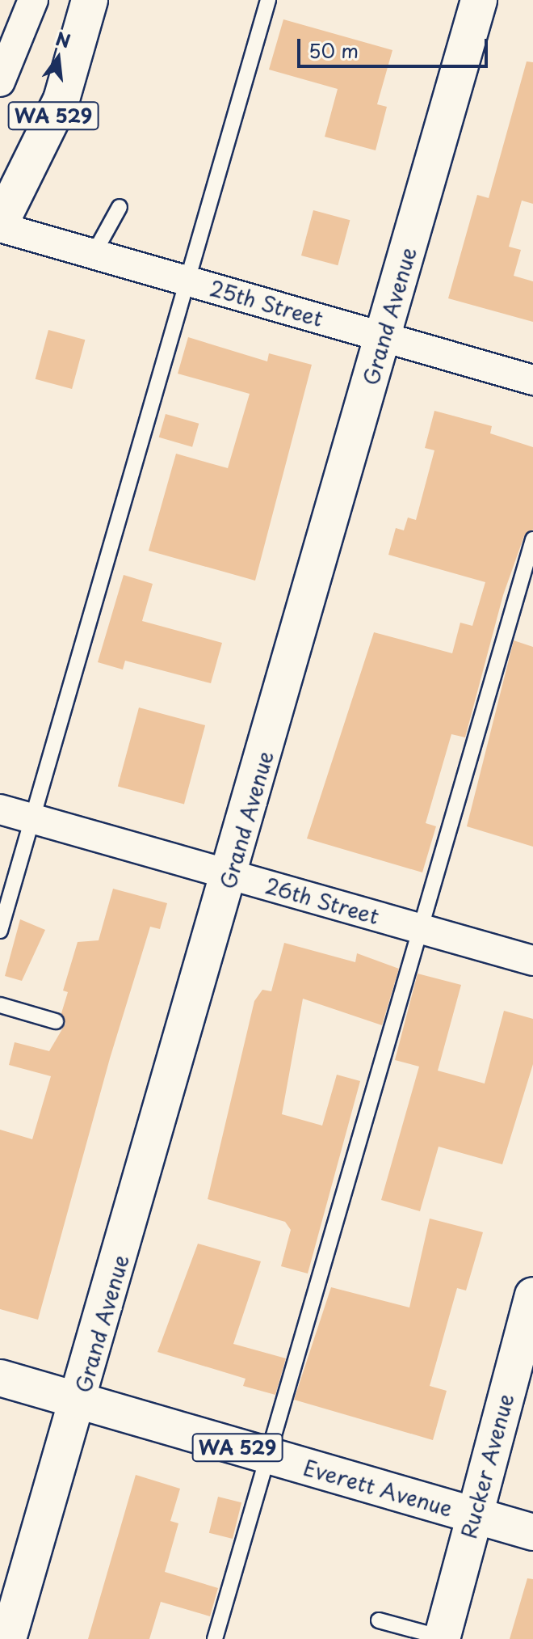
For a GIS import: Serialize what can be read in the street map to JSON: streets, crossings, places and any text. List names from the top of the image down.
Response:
{
  "streets": {
    "street": [
      "WA 529",
      "25th Street",
      "Grand Avenue",
      "26th Street",
      "Rucker Avenue",
      "Everett Avenue"
    ]
  },
  "crossings": [
    ["WA 529", "25th Street"],
    ["25th Street", "Grand Avenue"],
    ["Grand Avenue", "26th Street"],
    ["Grand Avenue", "Everett Avenue"],
    ["Rucker Avenue", "Everett Avenue"]
  ],
  "scale_bar": "50 m",
  "north": "top"
}
